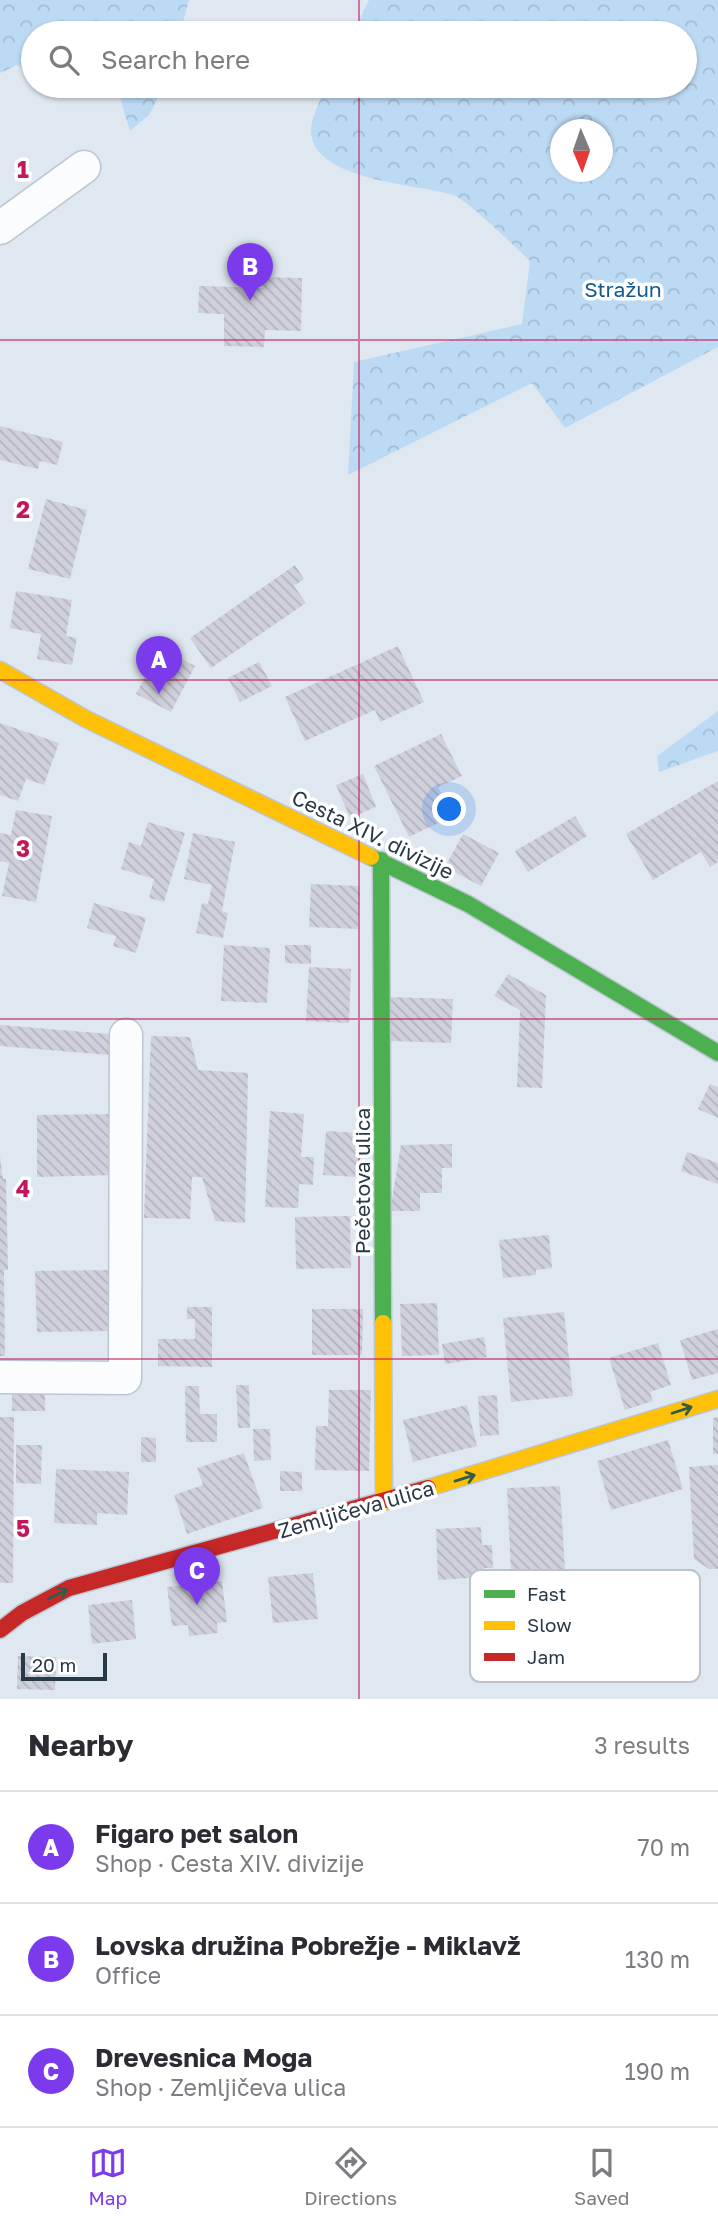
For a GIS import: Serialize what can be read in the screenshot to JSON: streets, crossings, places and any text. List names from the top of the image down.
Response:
{
  "streets": {
    "street": ["Cesta XIV. divizije", "Pečetova ulica", "Zemljičeva ulica"]
  },
  "crossings": [
    ["Cesta XIV. divizije", "Pečetova ulica"],
    ["Pečetova ulica", "Zemljičeva ulica"]
  ],
  "one_way": ["Zemljičeva ulica"],
  "parks": ["Stražun"],
  "legend": ["Fast", "Slow", "Jam"],
  "scale_bar": "20 m",
  "north": "bottom",
  "page": {
    "search": "Search here",
    "pins": ["B", "A", "C"],
    "scale": "20 m",
    "heading": ["Nearby", "3 results"],
    "list": [
      {
        "mark": "A",
        "name": "Figaro pet salon",
        "note": "Shop · Cesta XIV. divizije",
        "value": "70 m"
      },
      {
        "mark": "B",
        "name": "Lovska družina Pobrežje - Miklavž",
        "note": "Office",
        "value": "130 m"
      },
      {
        "mark": "C",
        "name": "Drevesnica Moga",
        "note": "Shop · Zemljičeva ulica",
        "value": "190 m"
      }
    ],
    "nav": ["Map", "Directions", "Saved"]
  },
  "grid": {
    "rows": [
      "1",
      "2",
      "3",
      "4",
      "5"
    ]
  }
}
